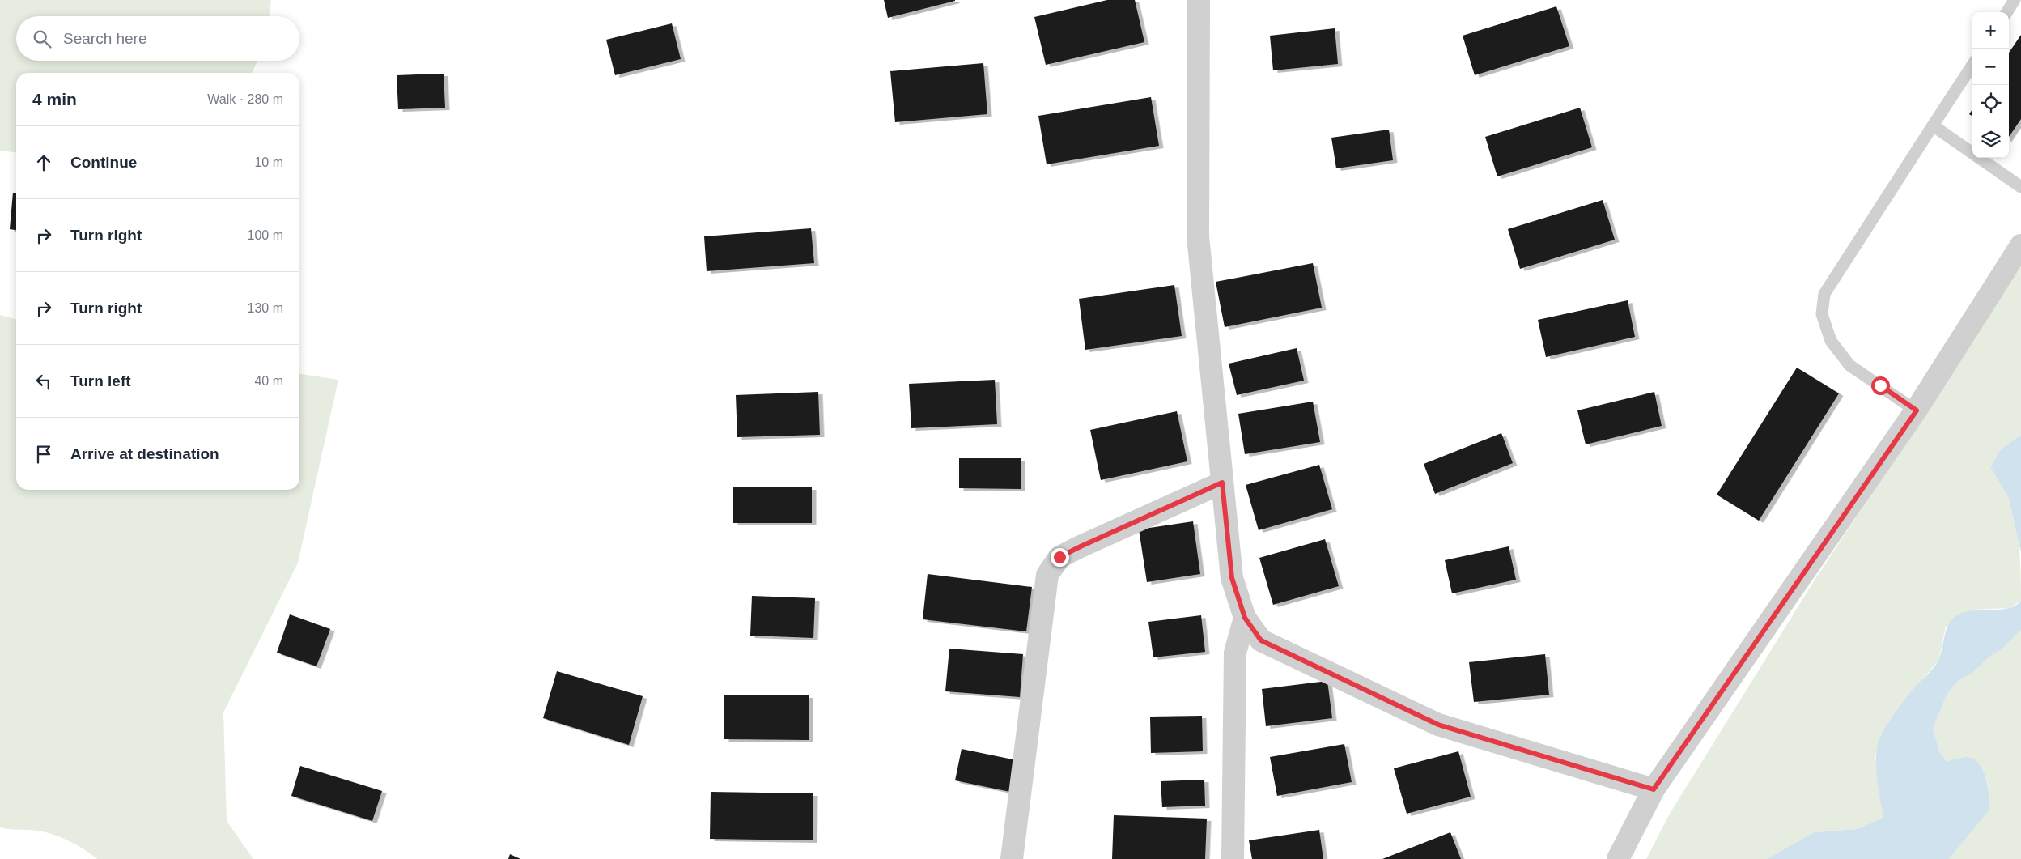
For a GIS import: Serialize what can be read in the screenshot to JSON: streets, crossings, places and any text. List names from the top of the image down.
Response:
{
  "page": {
    "map_buttons": ["+", "−"],
    "search": "Search here",
    "heading": ["4 min", "Walk · 280 m"],
    "list": [
      ["Continue", "10 m"],
      ["Turn right", "100 m"],
      ["Turn right", "130 m"],
      ["Turn left", "40 m"],
      "Arrive at destination"
    ]
  }
}
